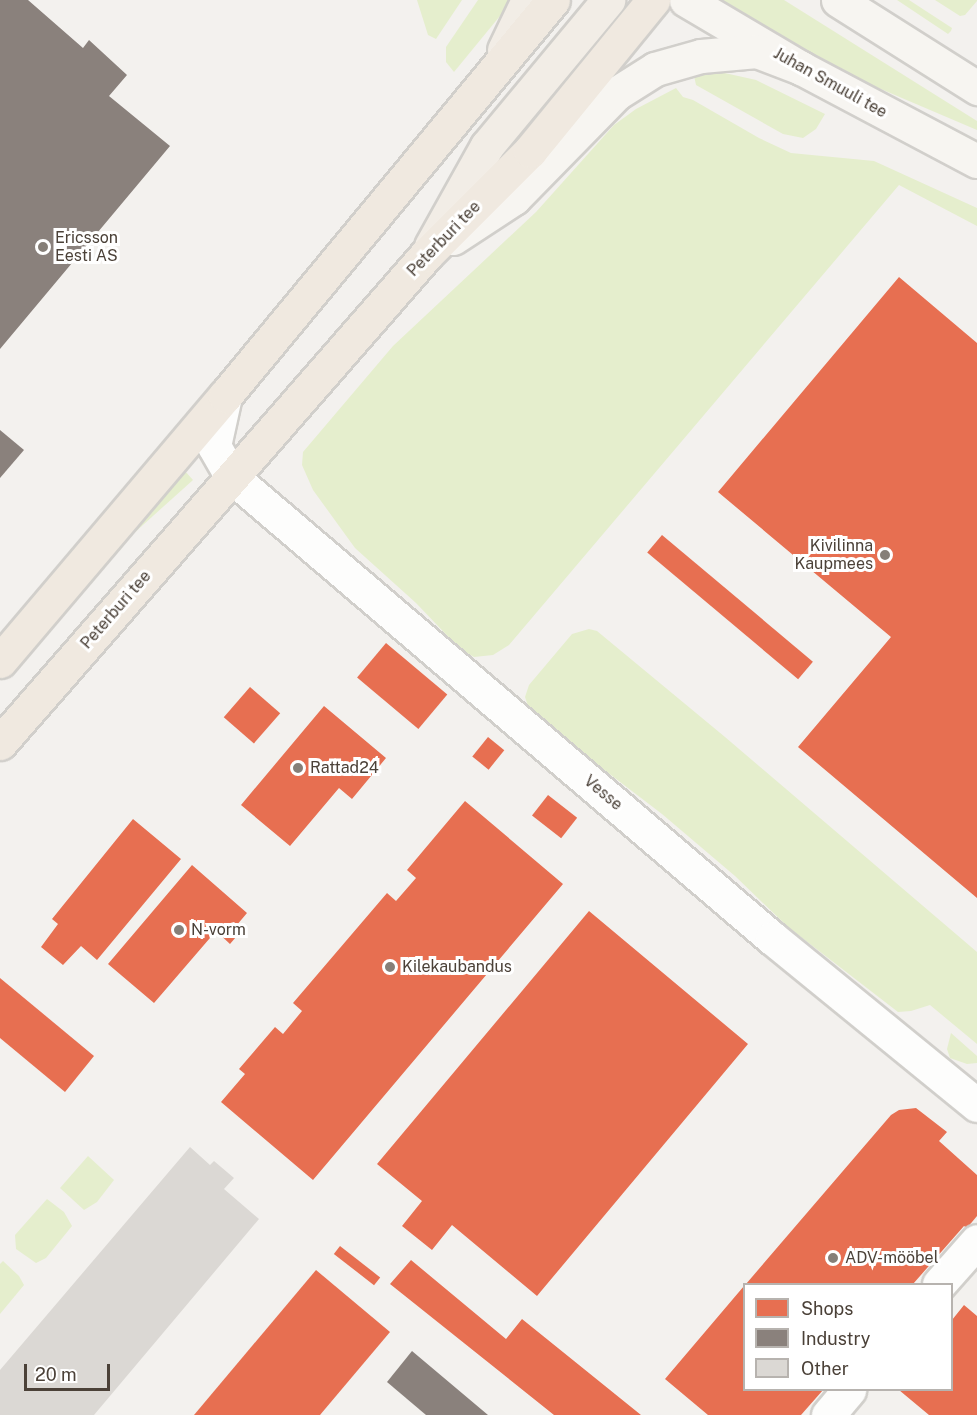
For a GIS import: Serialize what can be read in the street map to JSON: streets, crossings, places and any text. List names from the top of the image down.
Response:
{
  "streets": {
    "highway": ["Peterburi tee"],
    "main road": ["Juhan Smuuli tee"],
    "street": ["Vesse"]
  },
  "crossings": [
    ["Peterburi tee", "Vesse"]
  ],
  "places": [
    "Ericsson Eesti AS",
    "Kivilinna Kaupmees",
    "Rattad24",
    "N-vorm",
    "Kilekaubandus",
    "ADV-mööbel"
  ],
  "legend": ["Shops", "Industry", "Other"],
  "scale_bar": "20 m"
}
